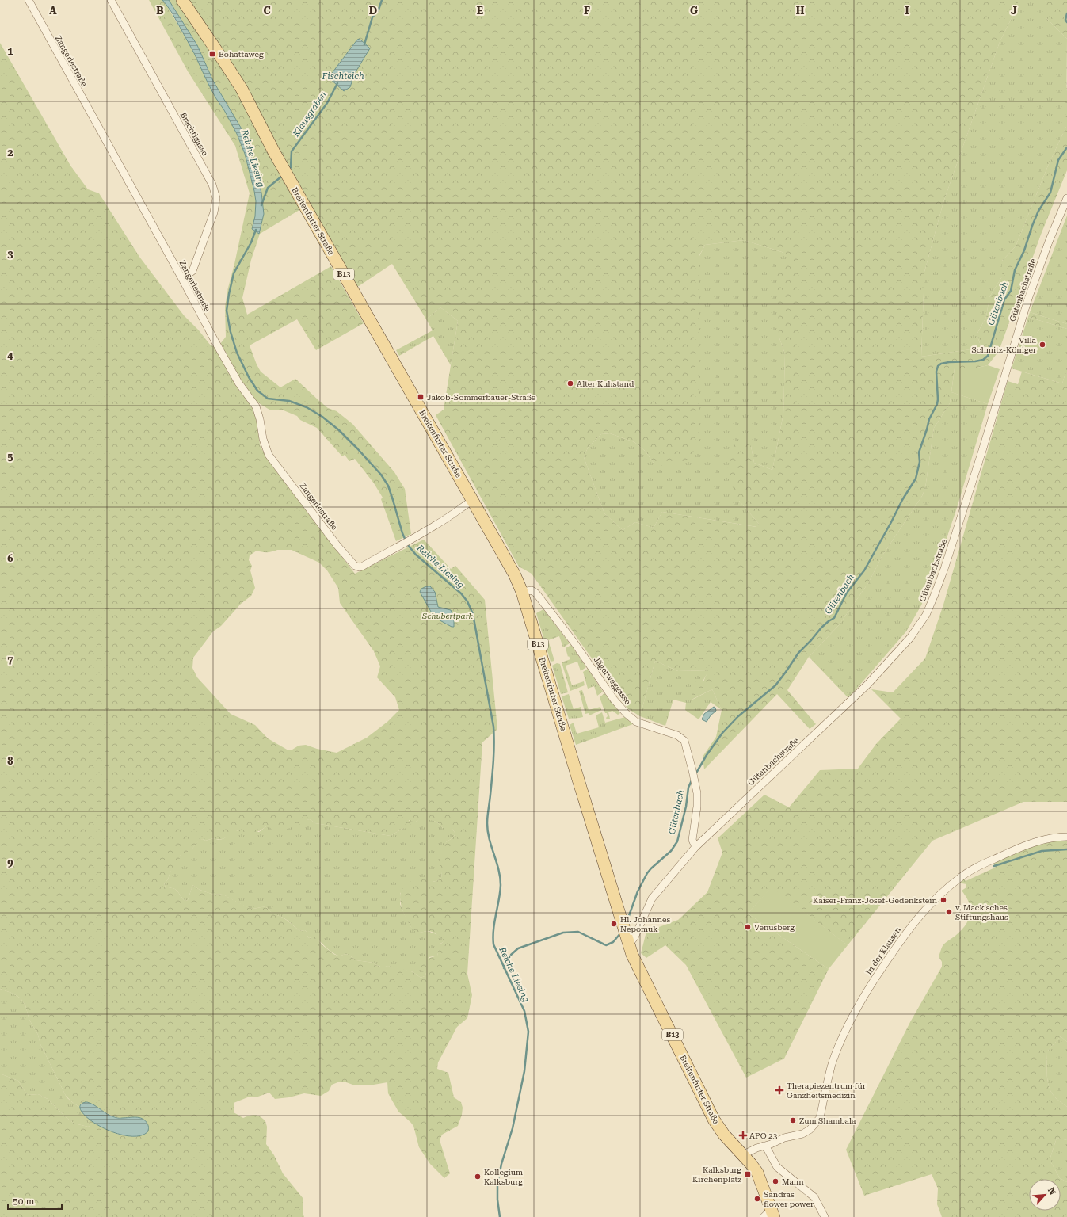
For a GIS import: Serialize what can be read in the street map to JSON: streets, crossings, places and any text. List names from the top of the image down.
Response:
{
  "streets": {
    "main road": ["Breitenfurter Straße", "B13"],
    "street": [
      "Zangerlestraße",
      "Brachtlgasse",
      "Gütenbachstraße",
      "Jägerweggasse",
      "In der Klausen"
    ]
  },
  "crossings": [
    ["Zangerlestraße", "Brachtlgasse"],
    ["Zangerlestraße", "Breitenfurter Straße"],
    ["Breitenfurter Straße", "Gütenbachstraße"],
    ["Breitenfurter Straße", "Jägerweggasse"],
    ["Breitenfurter Straße", "In der Klausen"],
    ["Gütenbachstraße", "Jägerweggasse"]
  ],
  "water": [
    "Fischteich",
    "Klausgraben",
    "Reiche Liesing",
    "Gütenbach"
  ],
  "parks": ["Schubertpark"],
  "places": {
    "transit": ["Bohattaweg", "Jakob-Sommerbauer-Straße", "Kalksburg Kirchenplatz"],
    "other": [
      "Villa Schmitz-Königer",
      "Alter Kuhstand",
      "Kaiser-Franz-Josef-Gedenkstein",
      "v. Mack'sches Stiftungshaus",
      "Hl. Johannes Nepomuk",
      "Venusberg",
      "Zum Shambala",
      "Kollegium Kalksburg",
      "Mann",
      "Sandras flower power"
    ],
    "health": ["Therapiezentrum für Ganzheitsmedizin", "APO 23"]
  },
  "scale_bar": "50 m",
  "north": "top right",
  "grid": {
    "columns": [
      "A",
      "B",
      "C",
      "D",
      "E",
      "F",
      "G",
      "H",
      "I",
      "J"
    ],
    "rows": [
      "1",
      "2",
      "3",
      "4",
      "5",
      "6",
      "7",
      "8",
      "9"
    ]
  }
}
